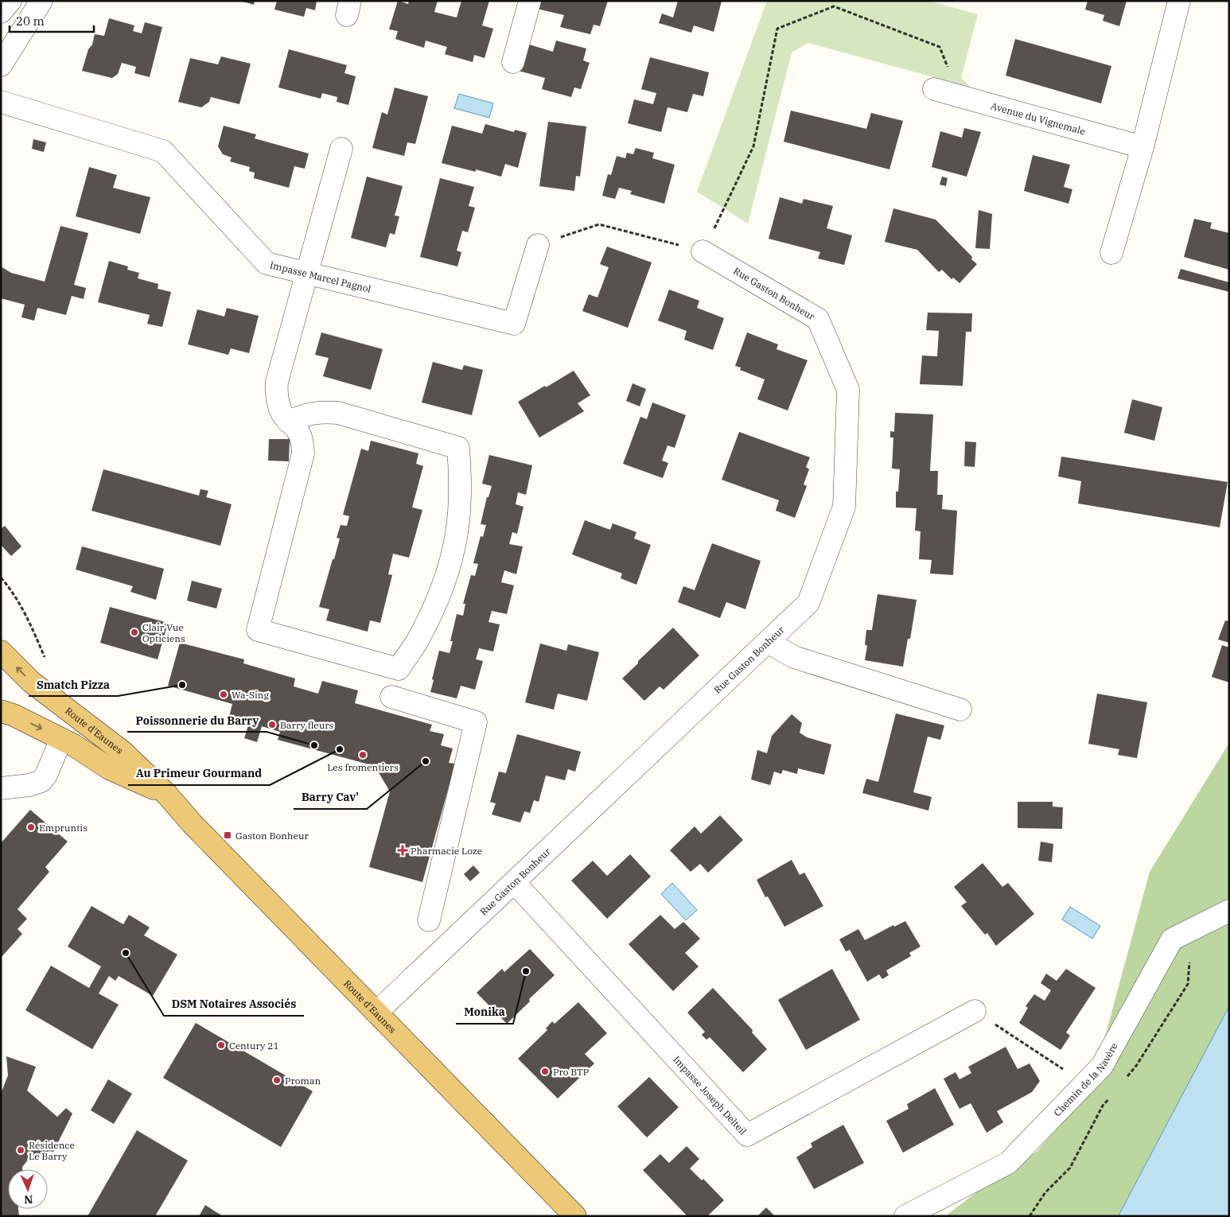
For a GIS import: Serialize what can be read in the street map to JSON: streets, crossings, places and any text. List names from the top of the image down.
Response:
{
  "streets": {
    "main road": ["Route d'Eaunes"],
    "street": [
      "Avenue du Vignemale",
      "Impasse Marcel Pagnol",
      "Rue Gaston Bonheur",
      "Chemin de la Navère",
      "Impasse Joseph Delteil"
    ]
  },
  "crossings": [
    ["Rue Gaston Bonheur", "Route d'Eaunes"],
    ["Rue Gaston Bonheur", "Impasse Joseph Delteil"]
  ],
  "places": {
    "other": [
      "Clair'Vue Opticiens",
      "Smatch Pizza",
      "Wa-Sing",
      "Barry fleurs",
      "Poissonnerie du Barry",
      "Au Primeur Gourmand",
      "Les fromentiers",
      "Barry Cav'",
      "Empruntis",
      "DSM Notaires Associés",
      "Monika",
      "Century 21",
      "Pro BTP",
      "Proman",
      "Résidence Le Barry"
    ],
    "transit": ["Gaston Bonheur"],
    "health": ["Pharmacie Loze"]
  },
  "scale_bar": "20 m",
  "north": "bottom"
}
